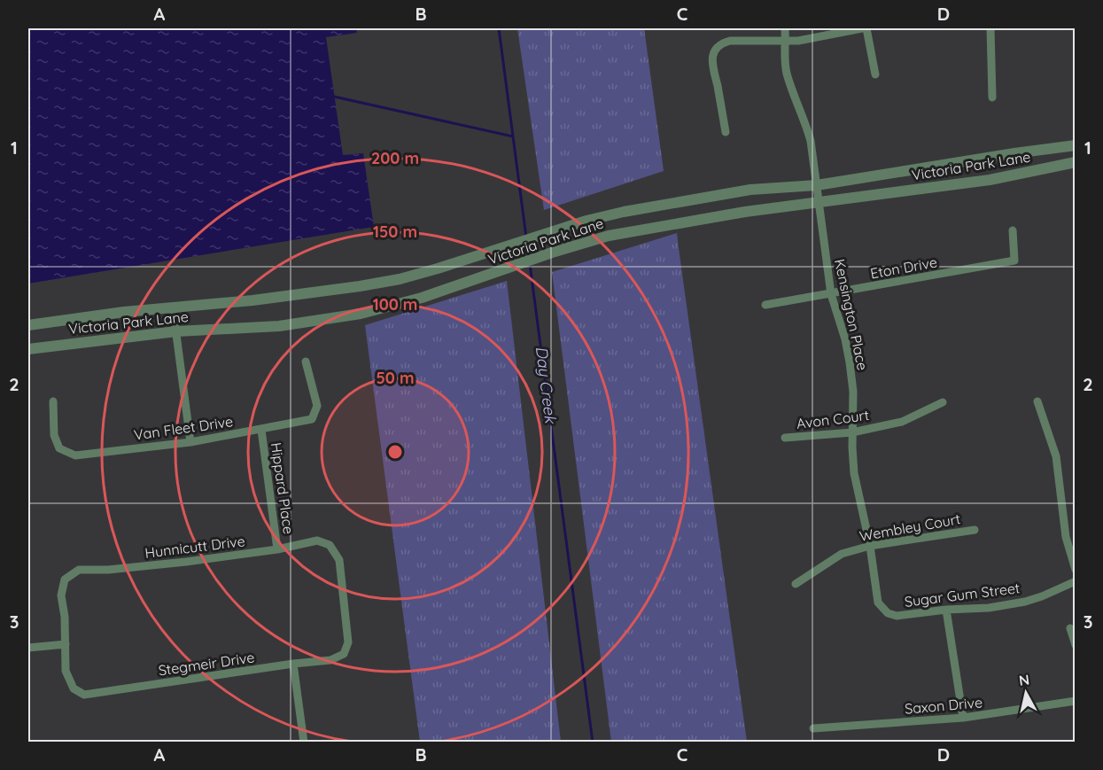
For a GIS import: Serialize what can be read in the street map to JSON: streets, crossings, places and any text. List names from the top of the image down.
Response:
{
  "streets": {
    "street": [
      "Victoria Park Lane",
      "Eton Drive",
      "Kensington Place",
      "Avon Court",
      "Van Fleet Drive",
      "Hippard Place",
      "Wembley Court",
      "Hunnicutt Drive",
      "Sugar Gum Street",
      "Stegmeir Drive",
      "Saxon Drive"
    ]
  },
  "crossings": [
    ["Victoria Park Lane", "Kensington Place"],
    ["Eton Drive", "Kensington Place"],
    ["Kensington Place", "Avon Court"],
    ["Kensington Place", "Wembley Court"],
    ["Kensington Place", "Sugar Gum Street"],
    ["Van Fleet Drive", "Hippard Place"],
    ["Hippard Place", "Hunnicutt Drive"],
    ["Hunnicutt Drive", "Stegmeir Drive"]
  ],
  "water": ["Day Creek"],
  "north": "top",
  "grid": {
    "columns": [
      "A",
      "B",
      "C",
      "D"
    ],
    "rows": ["1", "2", "3"]
  },
  "rings": [
    "200 m",
    "150 m",
    "100 m",
    "50 m"
  ]
}
